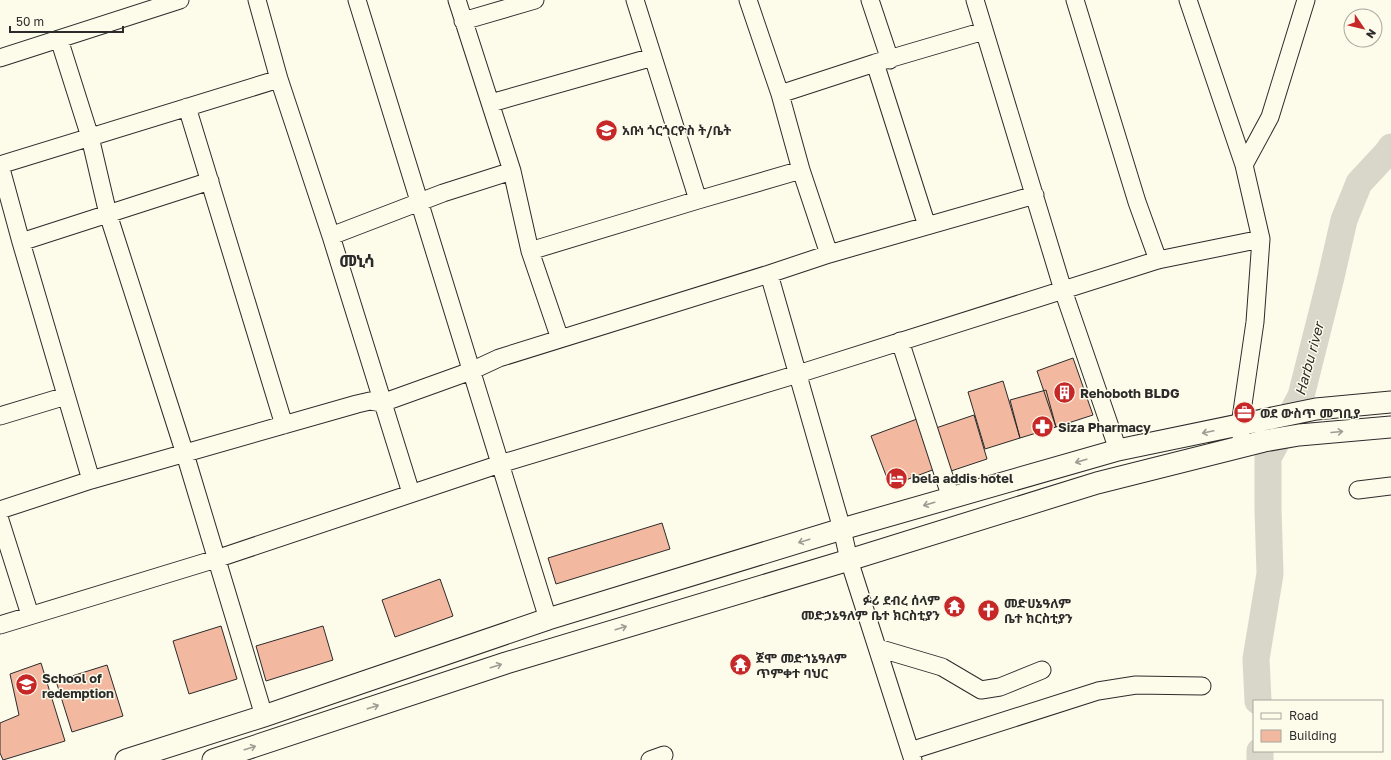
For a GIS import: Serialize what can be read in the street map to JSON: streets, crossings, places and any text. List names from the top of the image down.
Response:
{
  "districts": ["መኒሳ"],
  "water": ["Harbu river"],
  "places": {
    "school or university": ["አቡነ ጎርጎርዮስ ት/ቤት", "School of redemption"],
    "building": ["Rehoboth BLDG"],
    "office": ["ወደ ውስጥ መግቢያ"],
    "pharmacy": ["Siza Pharmacy"],
    "hotel": ["bela addis hotel"],
    "temple": ["ፉሪ ደብረ ሰላም መድኃኔዓለም ቤተ ክርስቲያን", "ጀሞ መድኀኔዓለም ጥምቀተ ባህር"],
    "church": ["መድሀኔዓለም ቤተ ክርስቲያን"]
  },
  "legend": ["Road", "Building"],
  "scale_bar": "50 m",
  "north": "bottom right"
}
